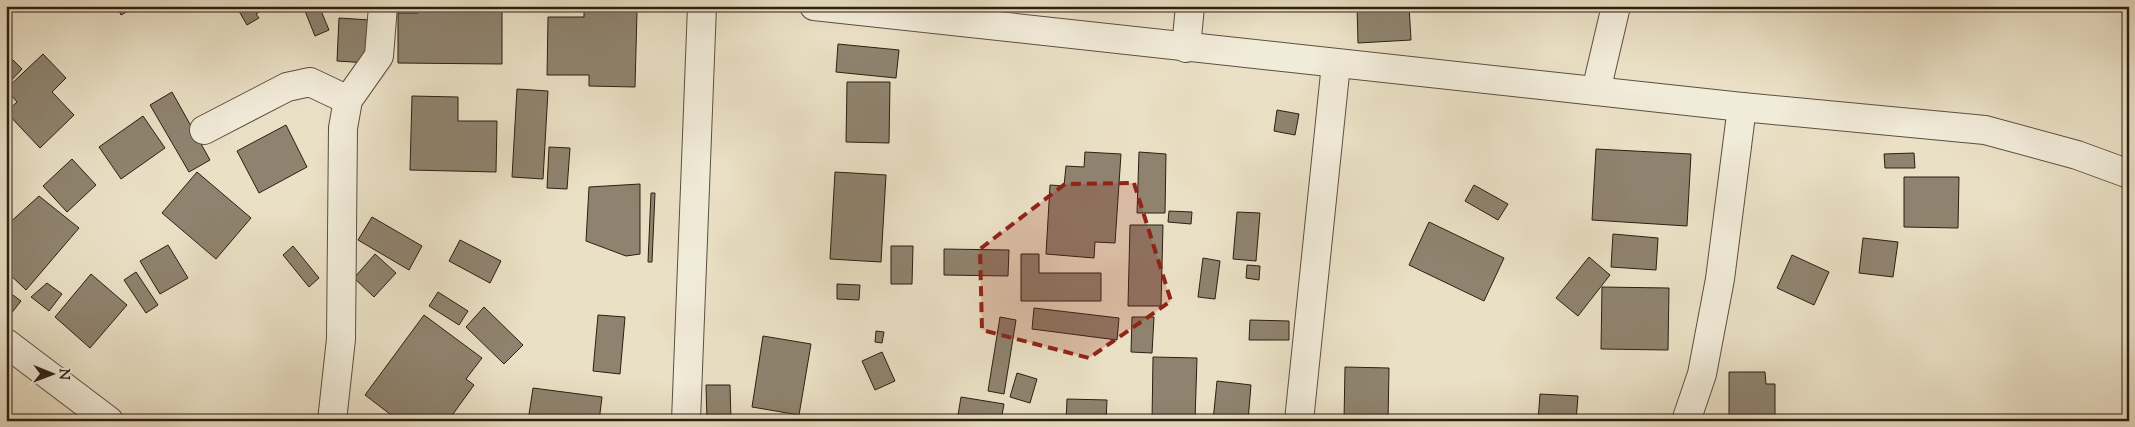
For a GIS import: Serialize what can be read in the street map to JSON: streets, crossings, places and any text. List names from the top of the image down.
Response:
{
  "north": "right"
}
